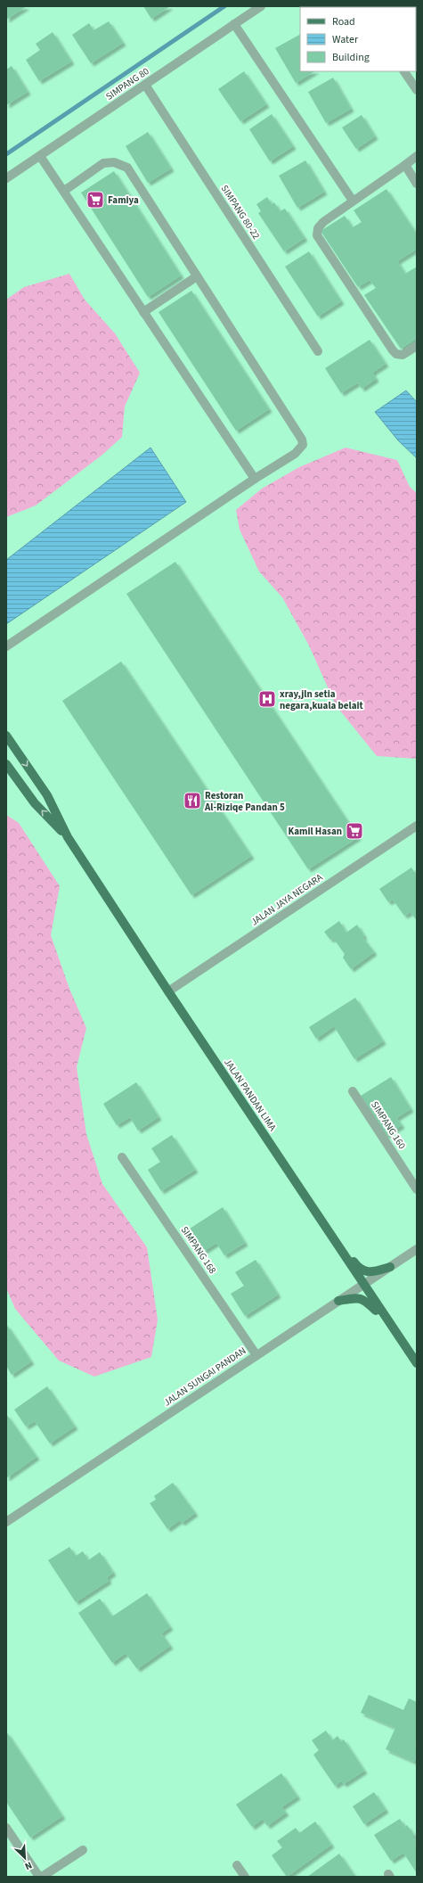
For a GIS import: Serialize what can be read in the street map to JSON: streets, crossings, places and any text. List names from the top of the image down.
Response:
{
  "streets": {
    "main road": ["JALAN PANDAN LIMA"],
    "street": [
      "SIMPANG 80",
      "SIMPANG 80-22",
      "JALAN JAYA NEGARA",
      "SIMPANG 160",
      "SIMPANG 168",
      "JALAN SUNGAI PANDAN"
    ]
  },
  "crossings": [
    ["SIMPANG 80", "SIMPANG 80-22"],
    ["JALAN JAYA NEGARA", "JALAN PANDAN LIMA"],
    ["JALAN PANDAN LIMA", "JALAN SUNGAI PANDAN"],
    ["SIMPANG 168", "JALAN SUNGAI PANDAN"]
  ],
  "places": {
    "supermarket": ["Famiya", "Kamil Hasan"],
    "hospital": ["xray,jln setia negara,kuala belait"],
    "restaurant": ["Restoran Al-Riziqe Pandan 5"]
  },
  "legend": ["Road", "Water", "Building"],
  "north": "bottom right"
}
